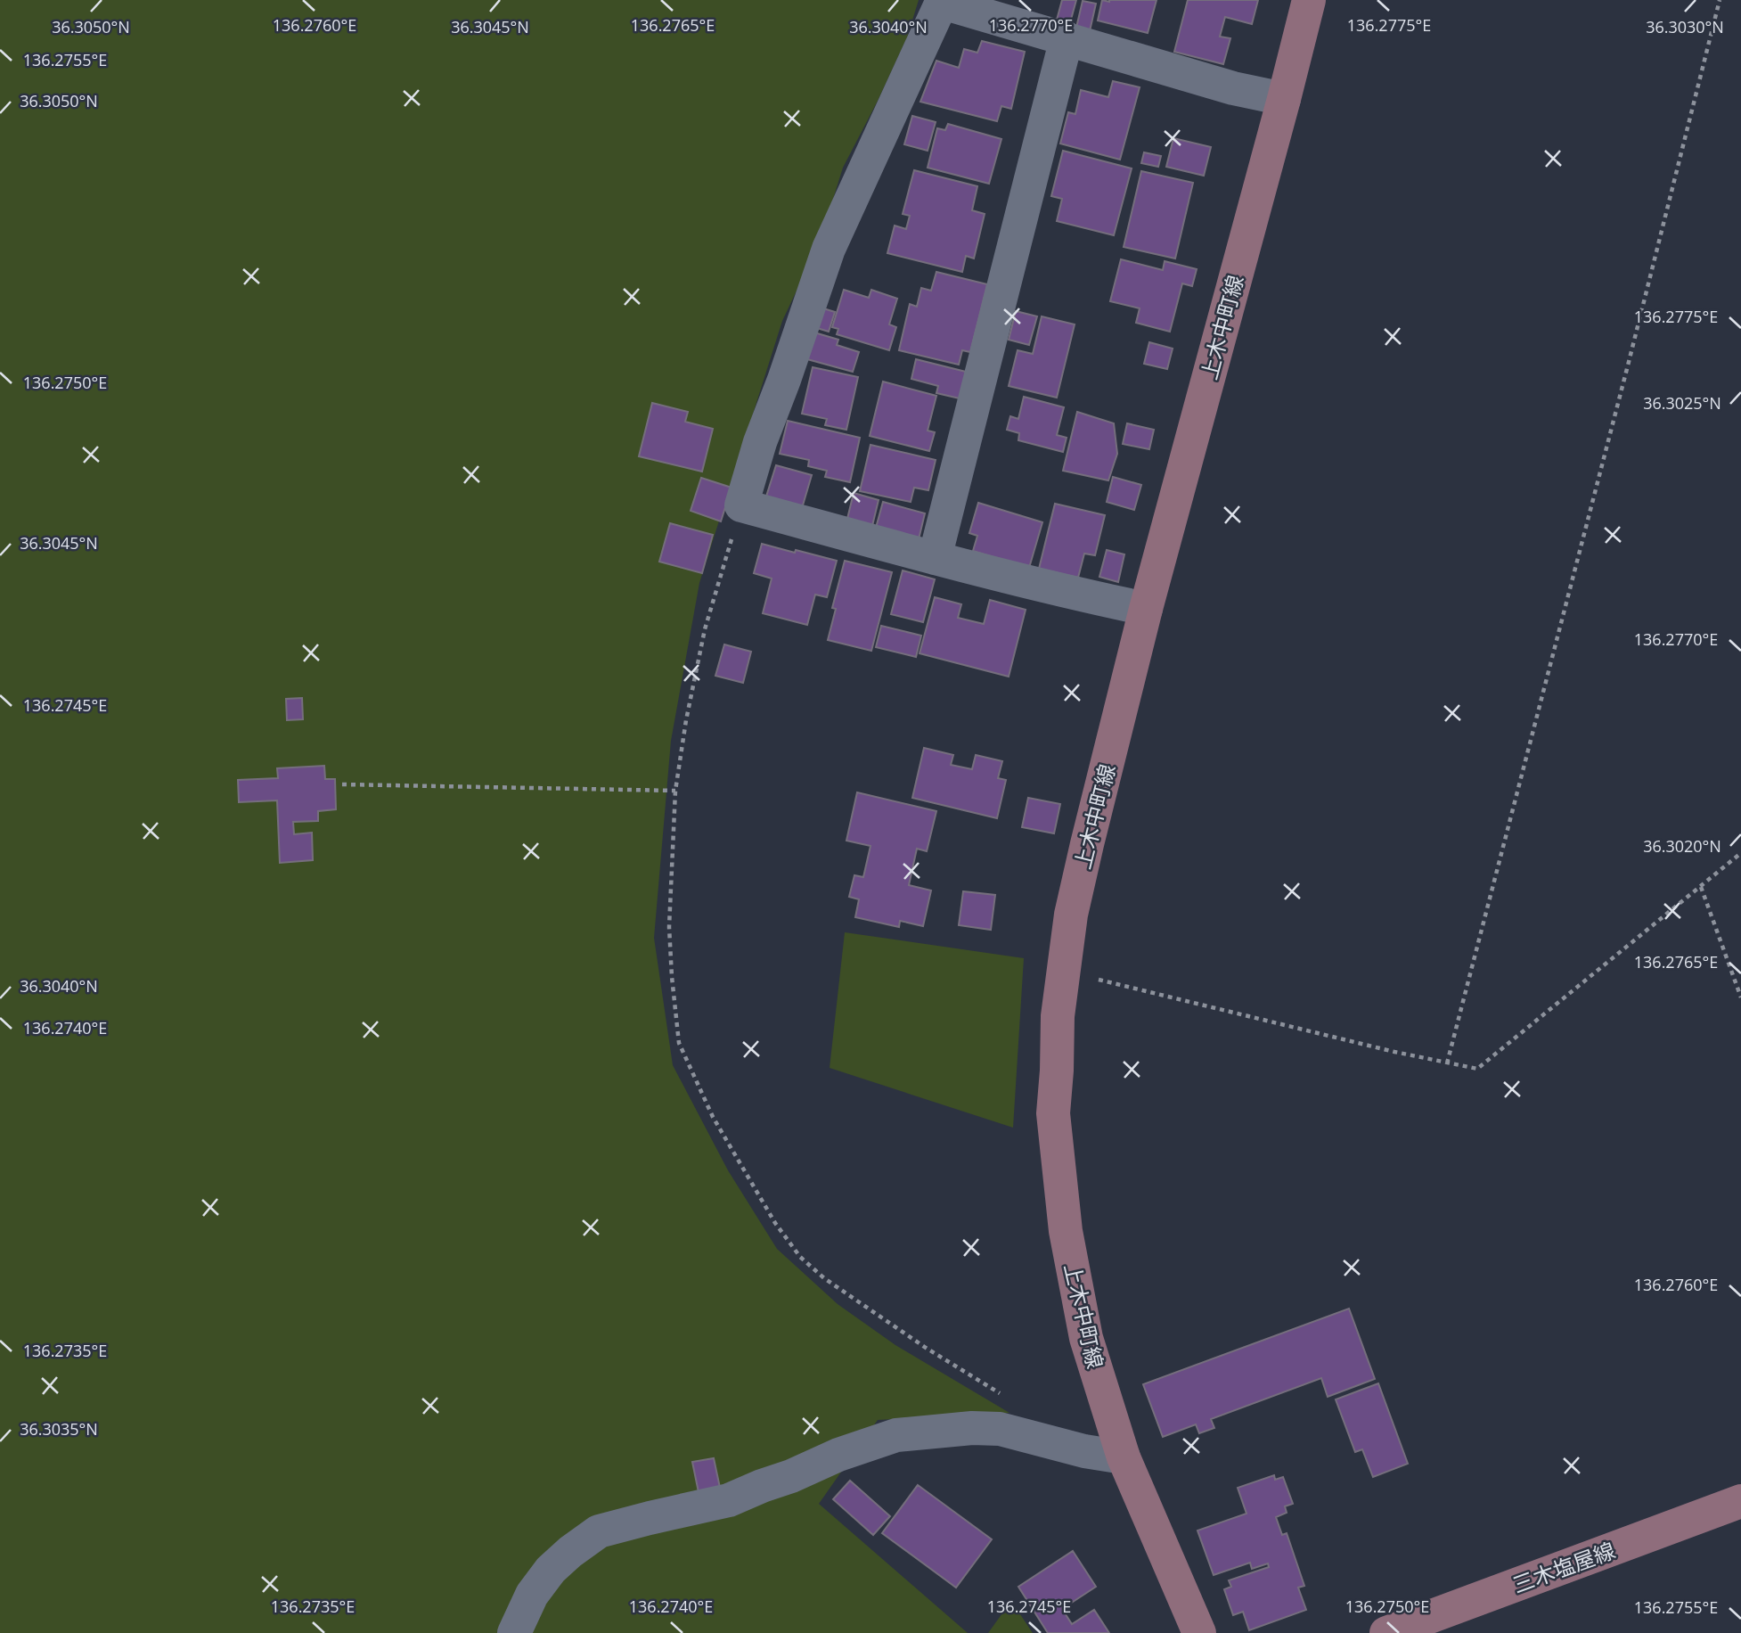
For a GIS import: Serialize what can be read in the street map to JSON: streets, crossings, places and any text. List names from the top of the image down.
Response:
{
  "streets": {
    "main road": ["上木中町線", "三木塩屋線"]
  },
  "coordinates": [
    "136.2760°E",
    "136.2765°E",
    "136.2770°E",
    "136.2775°E",
    "36.3050°N",
    "36.3045°N",
    "36.3040°N",
    "36.3030°N",
    "136.2755°E",
    "136.2750°E",
    "36.3025°N",
    "136.2745°E",
    "36.3020°N",
    "136.2740°E",
    "136.2735°E",
    "36.3035°N"
  ]
}
